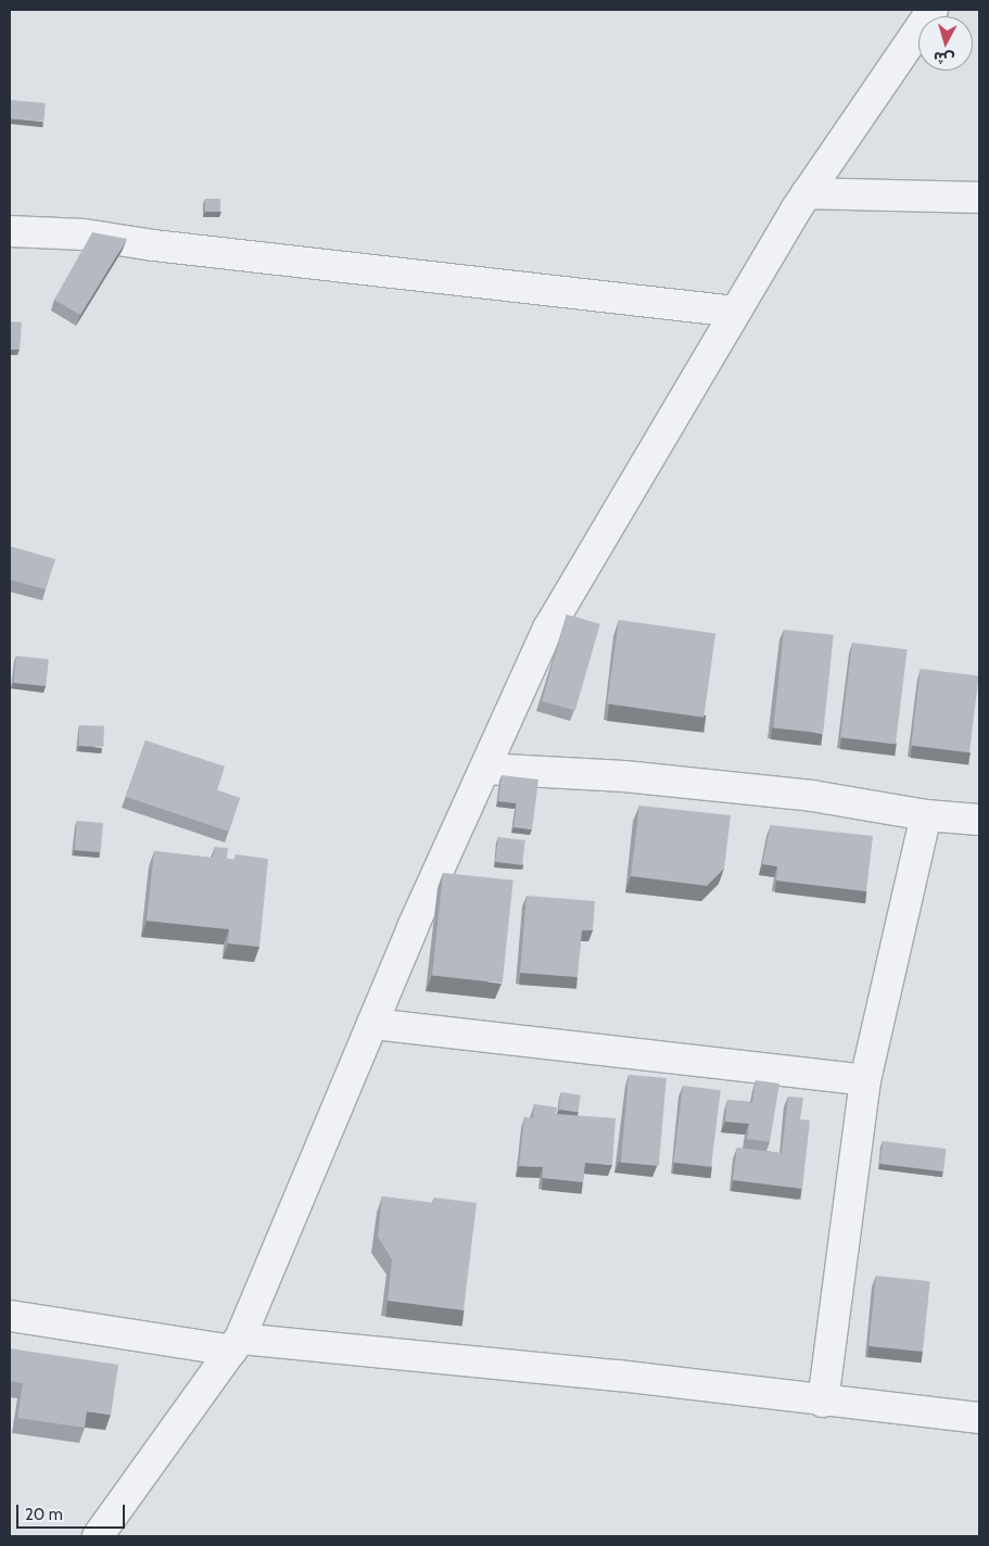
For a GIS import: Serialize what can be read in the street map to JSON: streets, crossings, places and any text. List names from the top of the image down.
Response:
{
  "scale_bar": "20 m",
  "north": "bottom"
}
